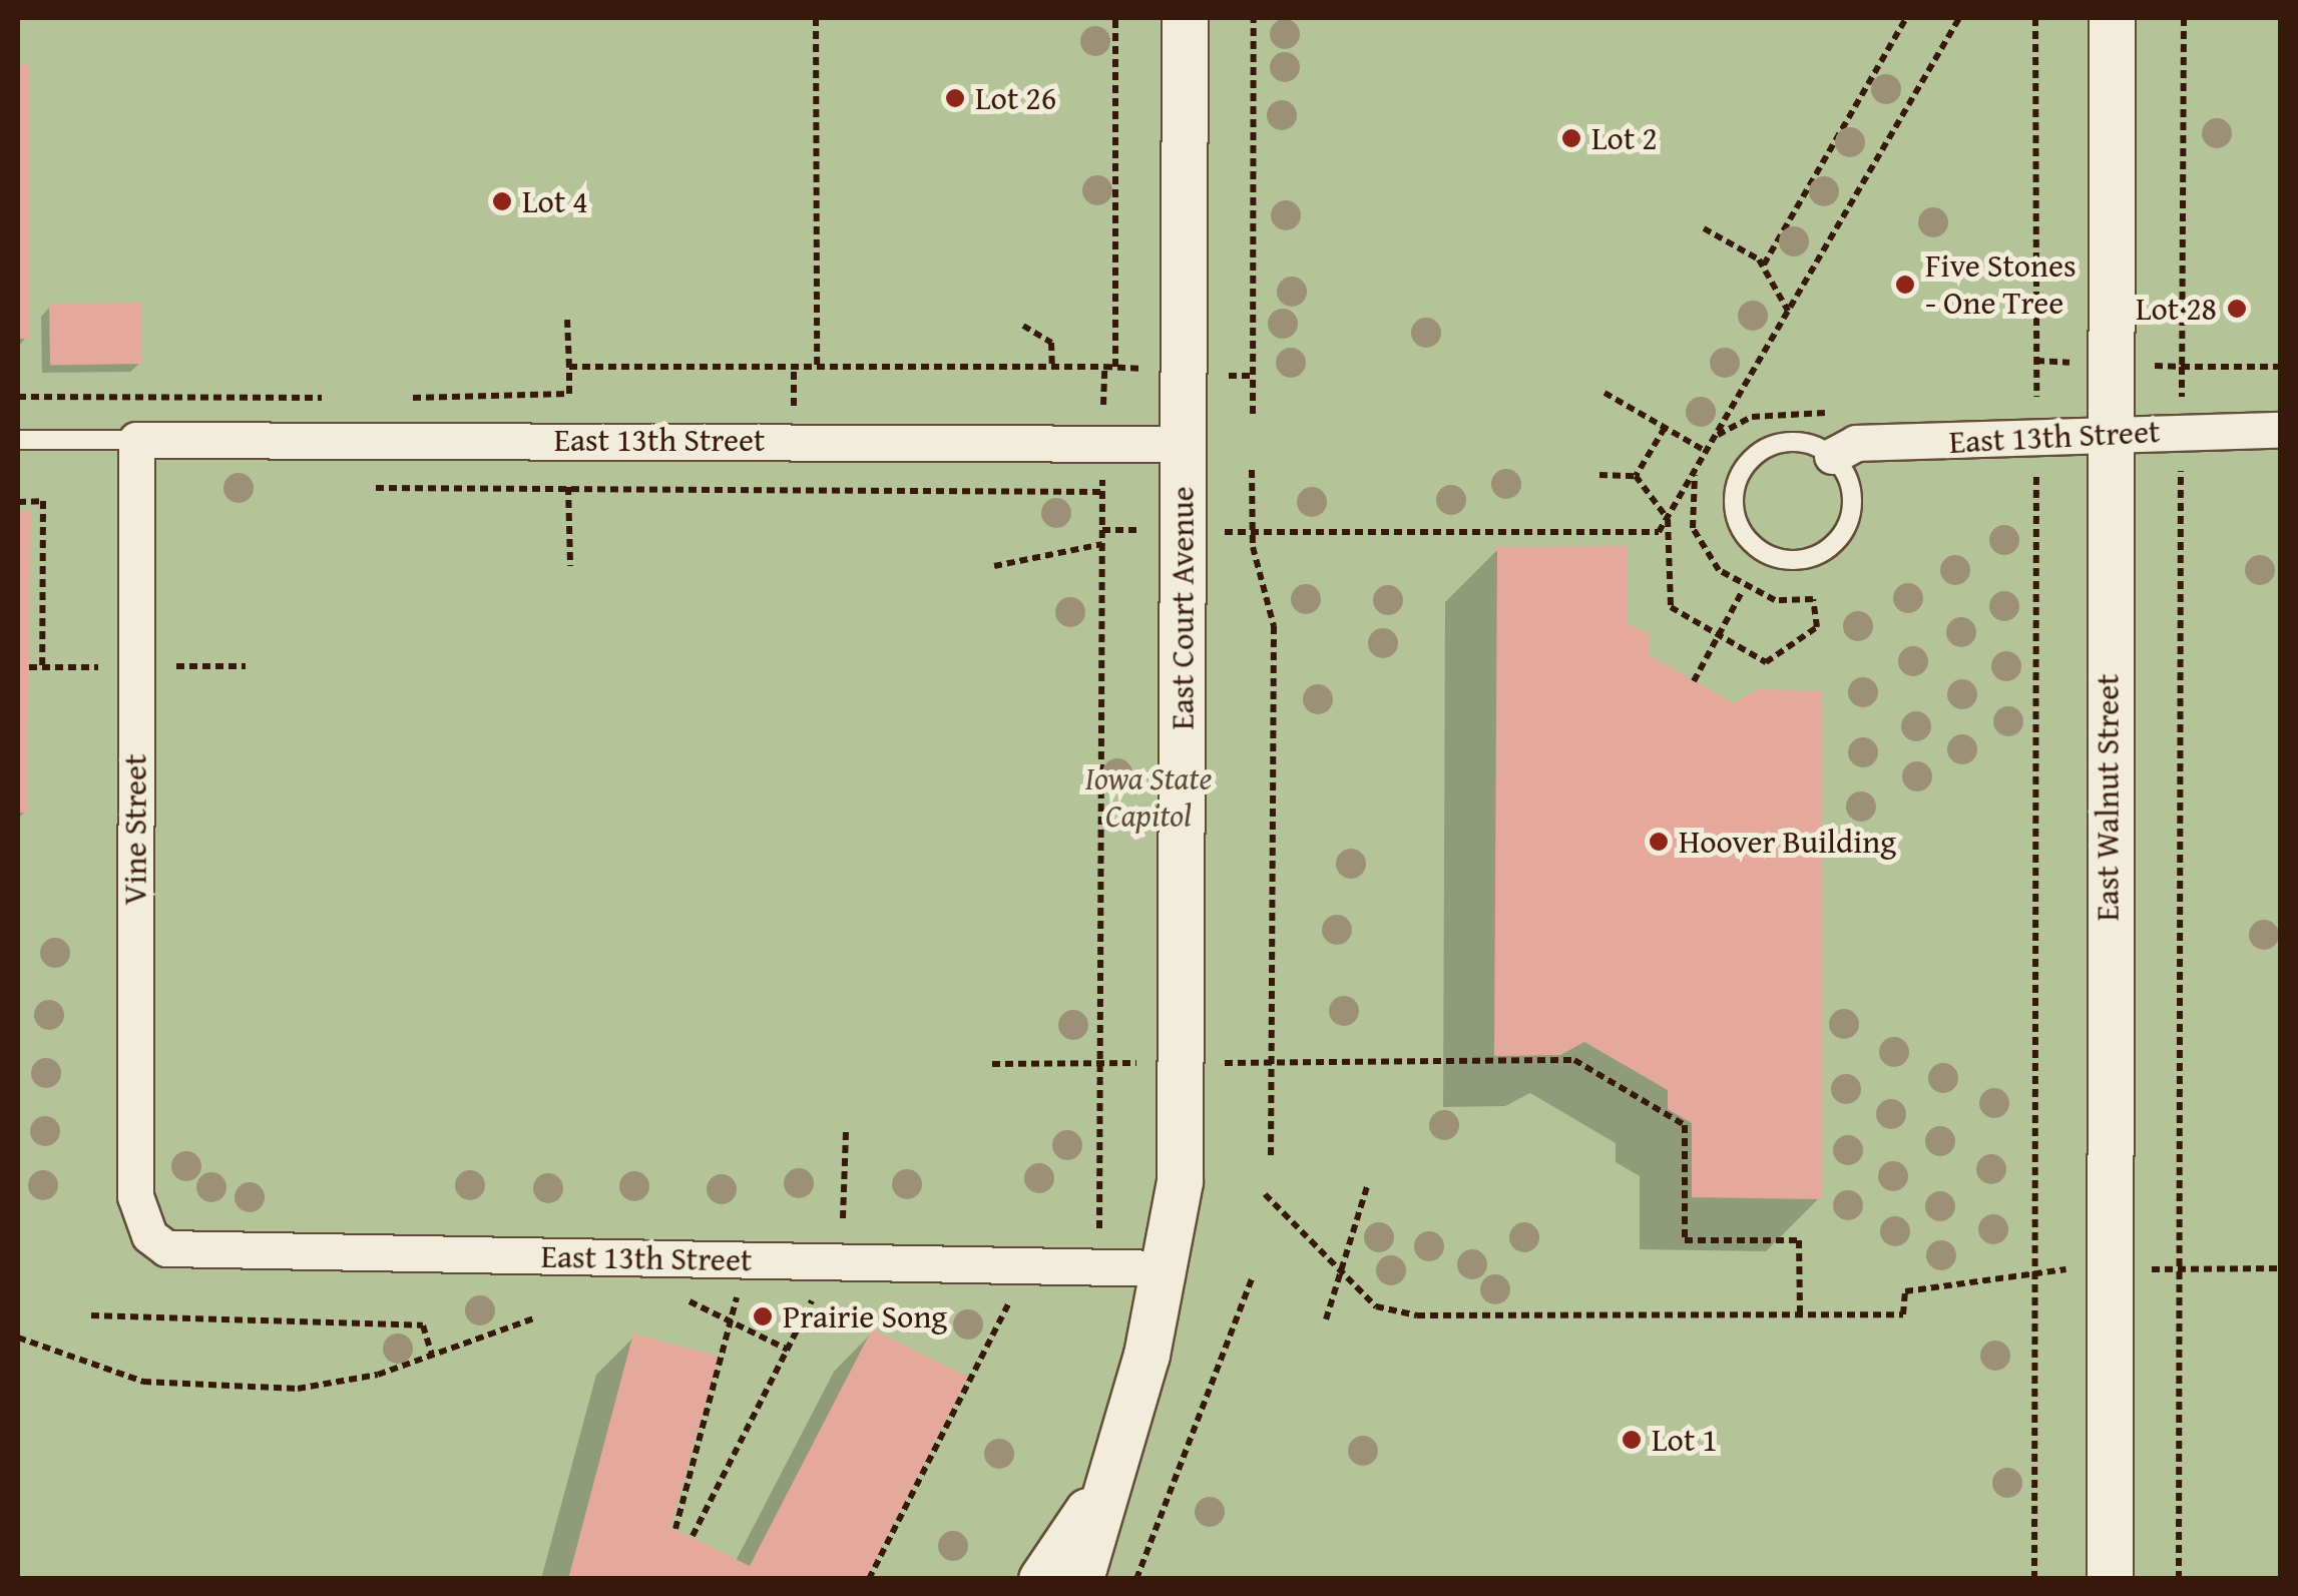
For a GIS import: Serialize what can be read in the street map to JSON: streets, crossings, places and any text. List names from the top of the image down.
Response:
{
  "streets": {
    "street": [
      "East 13th Street",
      "East Court Avenue",
      "East Walnut Street",
      "Vine Street"
    ]
  },
  "crossings": [
    ["East 13th Street", "East Court Avenue"],
    ["East 13th Street", "East Walnut Street"],
    ["East 13th Street", "Vine Street"]
  ],
  "parks": ["Iowa State Capitol"],
  "places": [
    "Lot 26",
    "Lot 2",
    "Lot 4",
    "Five Stones - One Tree",
    "Lot 28",
    "Hoover Building",
    "Prairie Song",
    "Lot 1"
  ]
}
